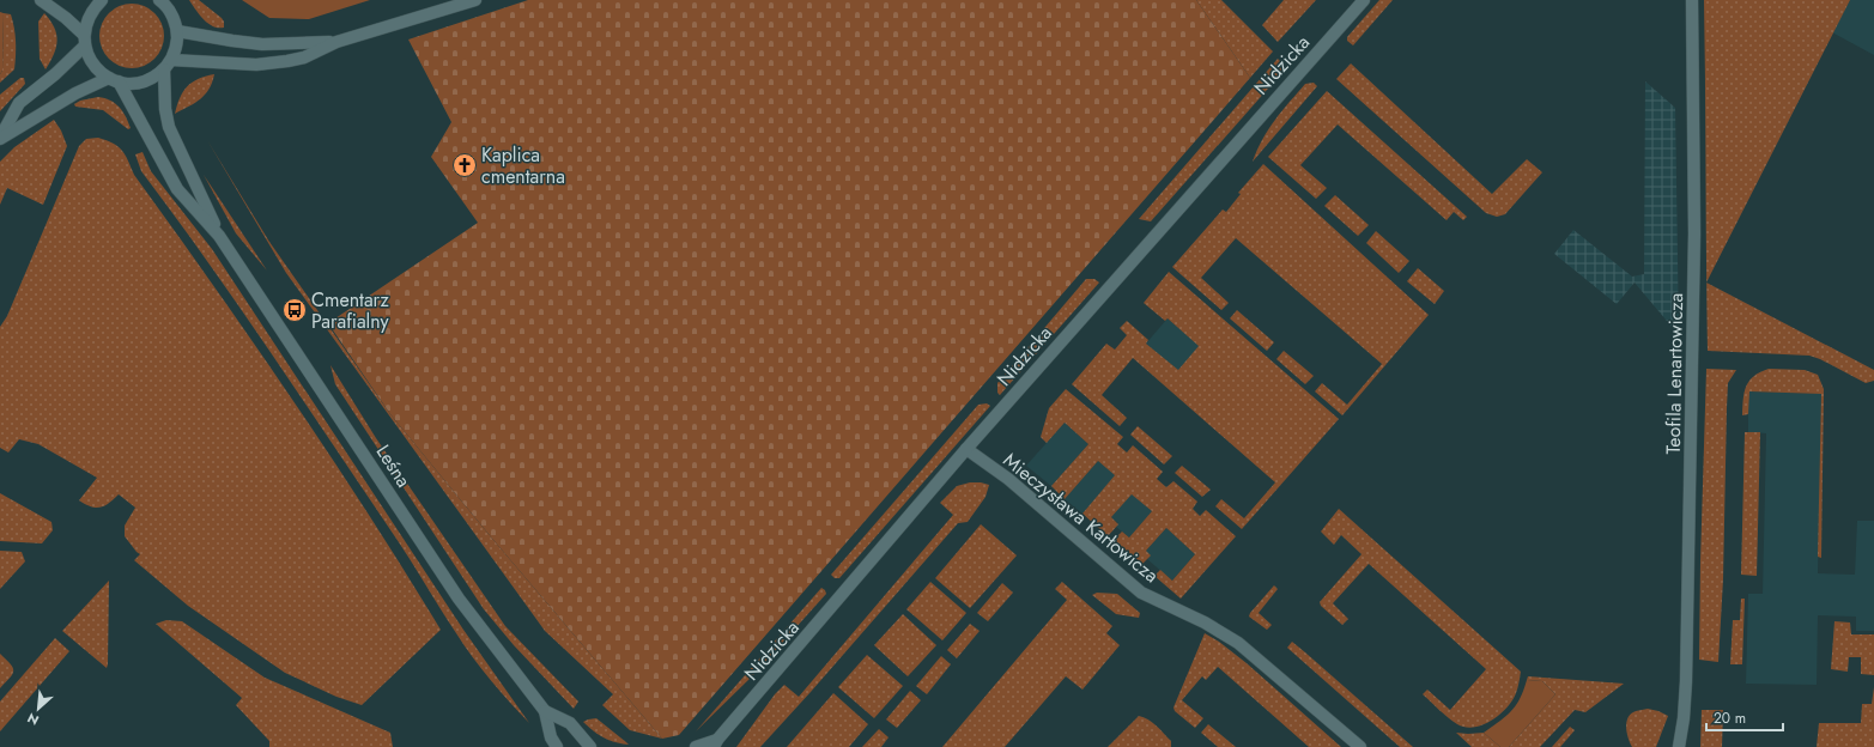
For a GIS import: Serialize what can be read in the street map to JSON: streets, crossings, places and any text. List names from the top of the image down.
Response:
{
  "streets": {
    "street": [
      "Nidzicka",
      "Teofila Lenartowicza",
      "Leśna",
      "Mieczysława Karłowicza"
    ]
  },
  "crossings": [
    ["Nidzicka", "Mieczysława Karłowicza"]
  ],
  "places": {
    "church": ["Kaplica cmentarna"],
    "bus stop": ["Cmentarz Parafialny"]
  },
  "scale_bar": "20 m",
  "north": "bottom left"
}
